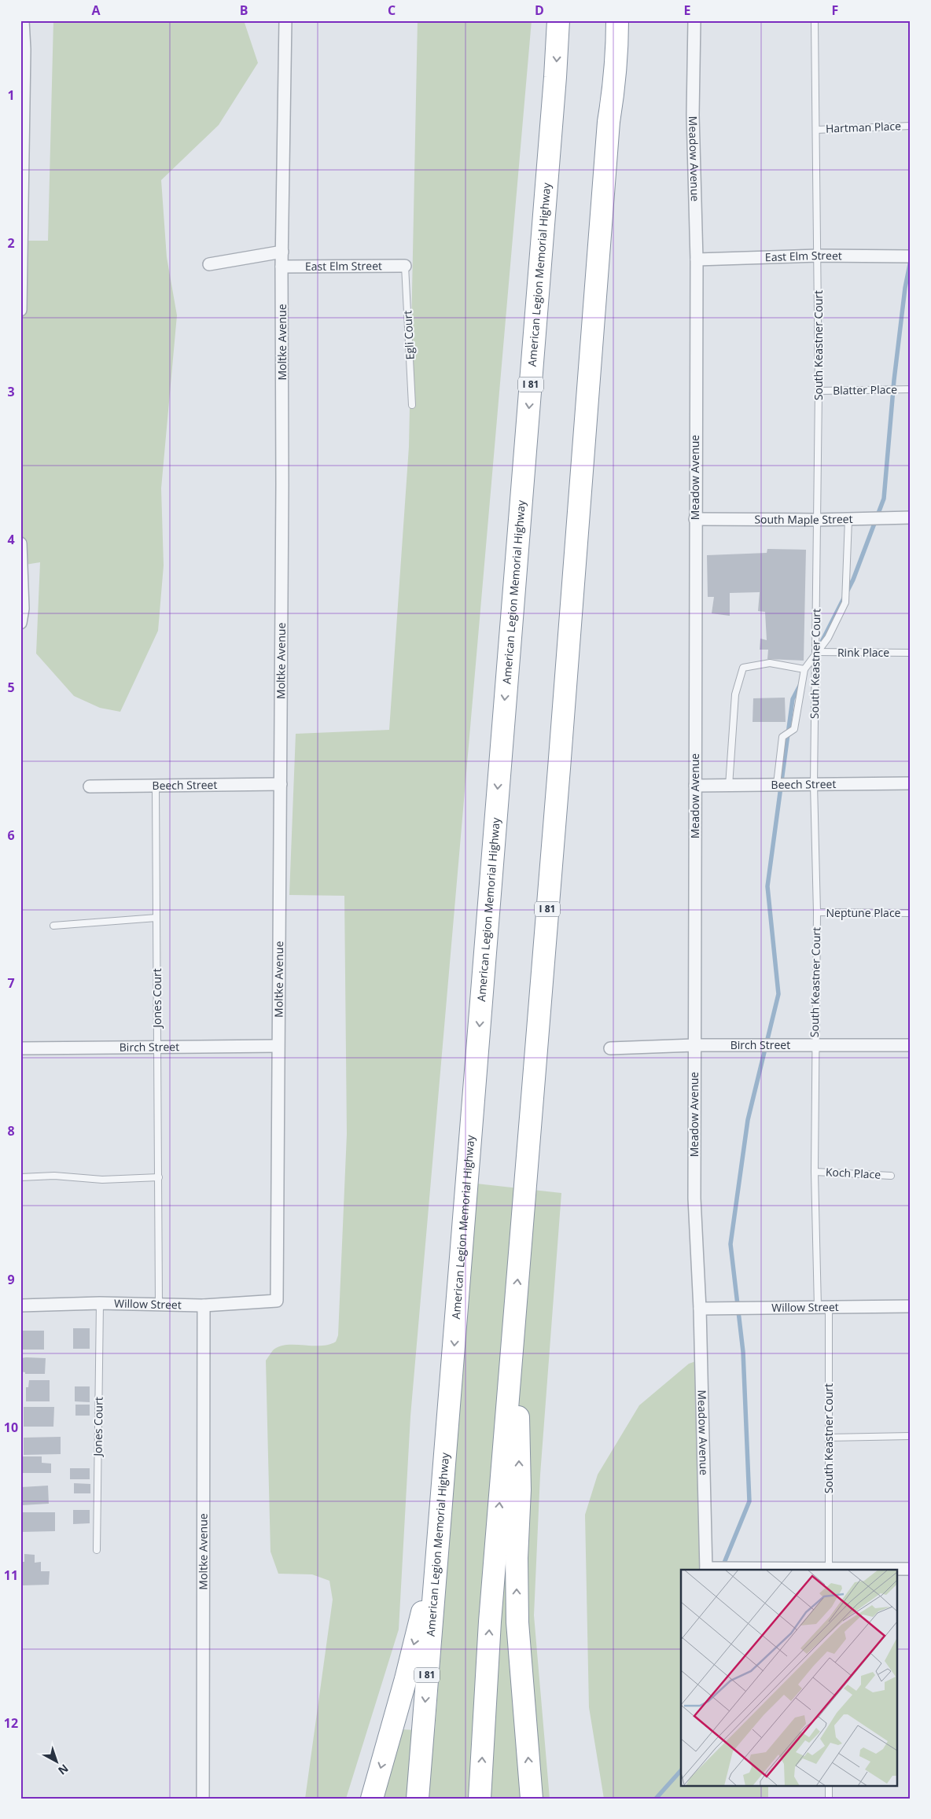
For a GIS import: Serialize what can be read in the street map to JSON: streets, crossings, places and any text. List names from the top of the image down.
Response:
{
  "streets": {
    "highway": ["American Legion Memorial Highway", "I 81"],
    "street": [
      "Meadow Avenue",
      "East Elm Street",
      "Moltke Avenue",
      "South Maple Street",
      "Beech Street",
      "Birch Street",
      "Willow Street"
    ],
    "lane": [
      "Hartman Place",
      "Egli Court",
      "South Keastner Court",
      "Blatter Place",
      "Rink Place",
      "Neptune Place",
      "Jones Court",
      "Koch Place"
    ]
  },
  "crossings": [
    ["Hartman Place", "South Keastner Court"],
    ["Meadow Avenue", "East Elm Street"],
    ["Meadow Avenue", "South Maple Street"],
    ["Meadow Avenue", "Beech Street"],
    ["Meadow Avenue", "Birch Street"],
    ["Meadow Avenue", "Willow Street"],
    ["East Elm Street", "Egli Court"],
    ["East Elm Street", "Moltke Avenue"],
    ["East Elm Street", "South Keastner Court"],
    ["Moltke Avenue", "Beech Street"],
    ["Moltke Avenue", "Birch Street"],
    ["Moltke Avenue", "Willow Street"],
    ["South Keastner Court", "Blatter Place"],
    ["South Keastner Court", "South Maple Street"],
    ["South Keastner Court", "Rink Place"],
    ["South Keastner Court", "Beech Street"],
    ["South Keastner Court", "Neptune Place"],
    ["South Keastner Court", "Birch Street"],
    ["South Keastner Court", "Koch Place"],
    ["South Keastner Court", "Willow Street"],
    ["Beech Street", "Jones Court"],
    ["Jones Court", "Birch Street"],
    ["Jones Court", "Willow Street"]
  ],
  "north": "bottom right",
  "grid": {
    "columns": [
      "A",
      "B",
      "C",
      "D",
      "E",
      "F"
    ],
    "rows": [
      "1",
      "2",
      "3",
      "4",
      "5",
      "6",
      "7",
      "8",
      "9",
      "10",
      "11",
      "12"
    ]
  }
}
